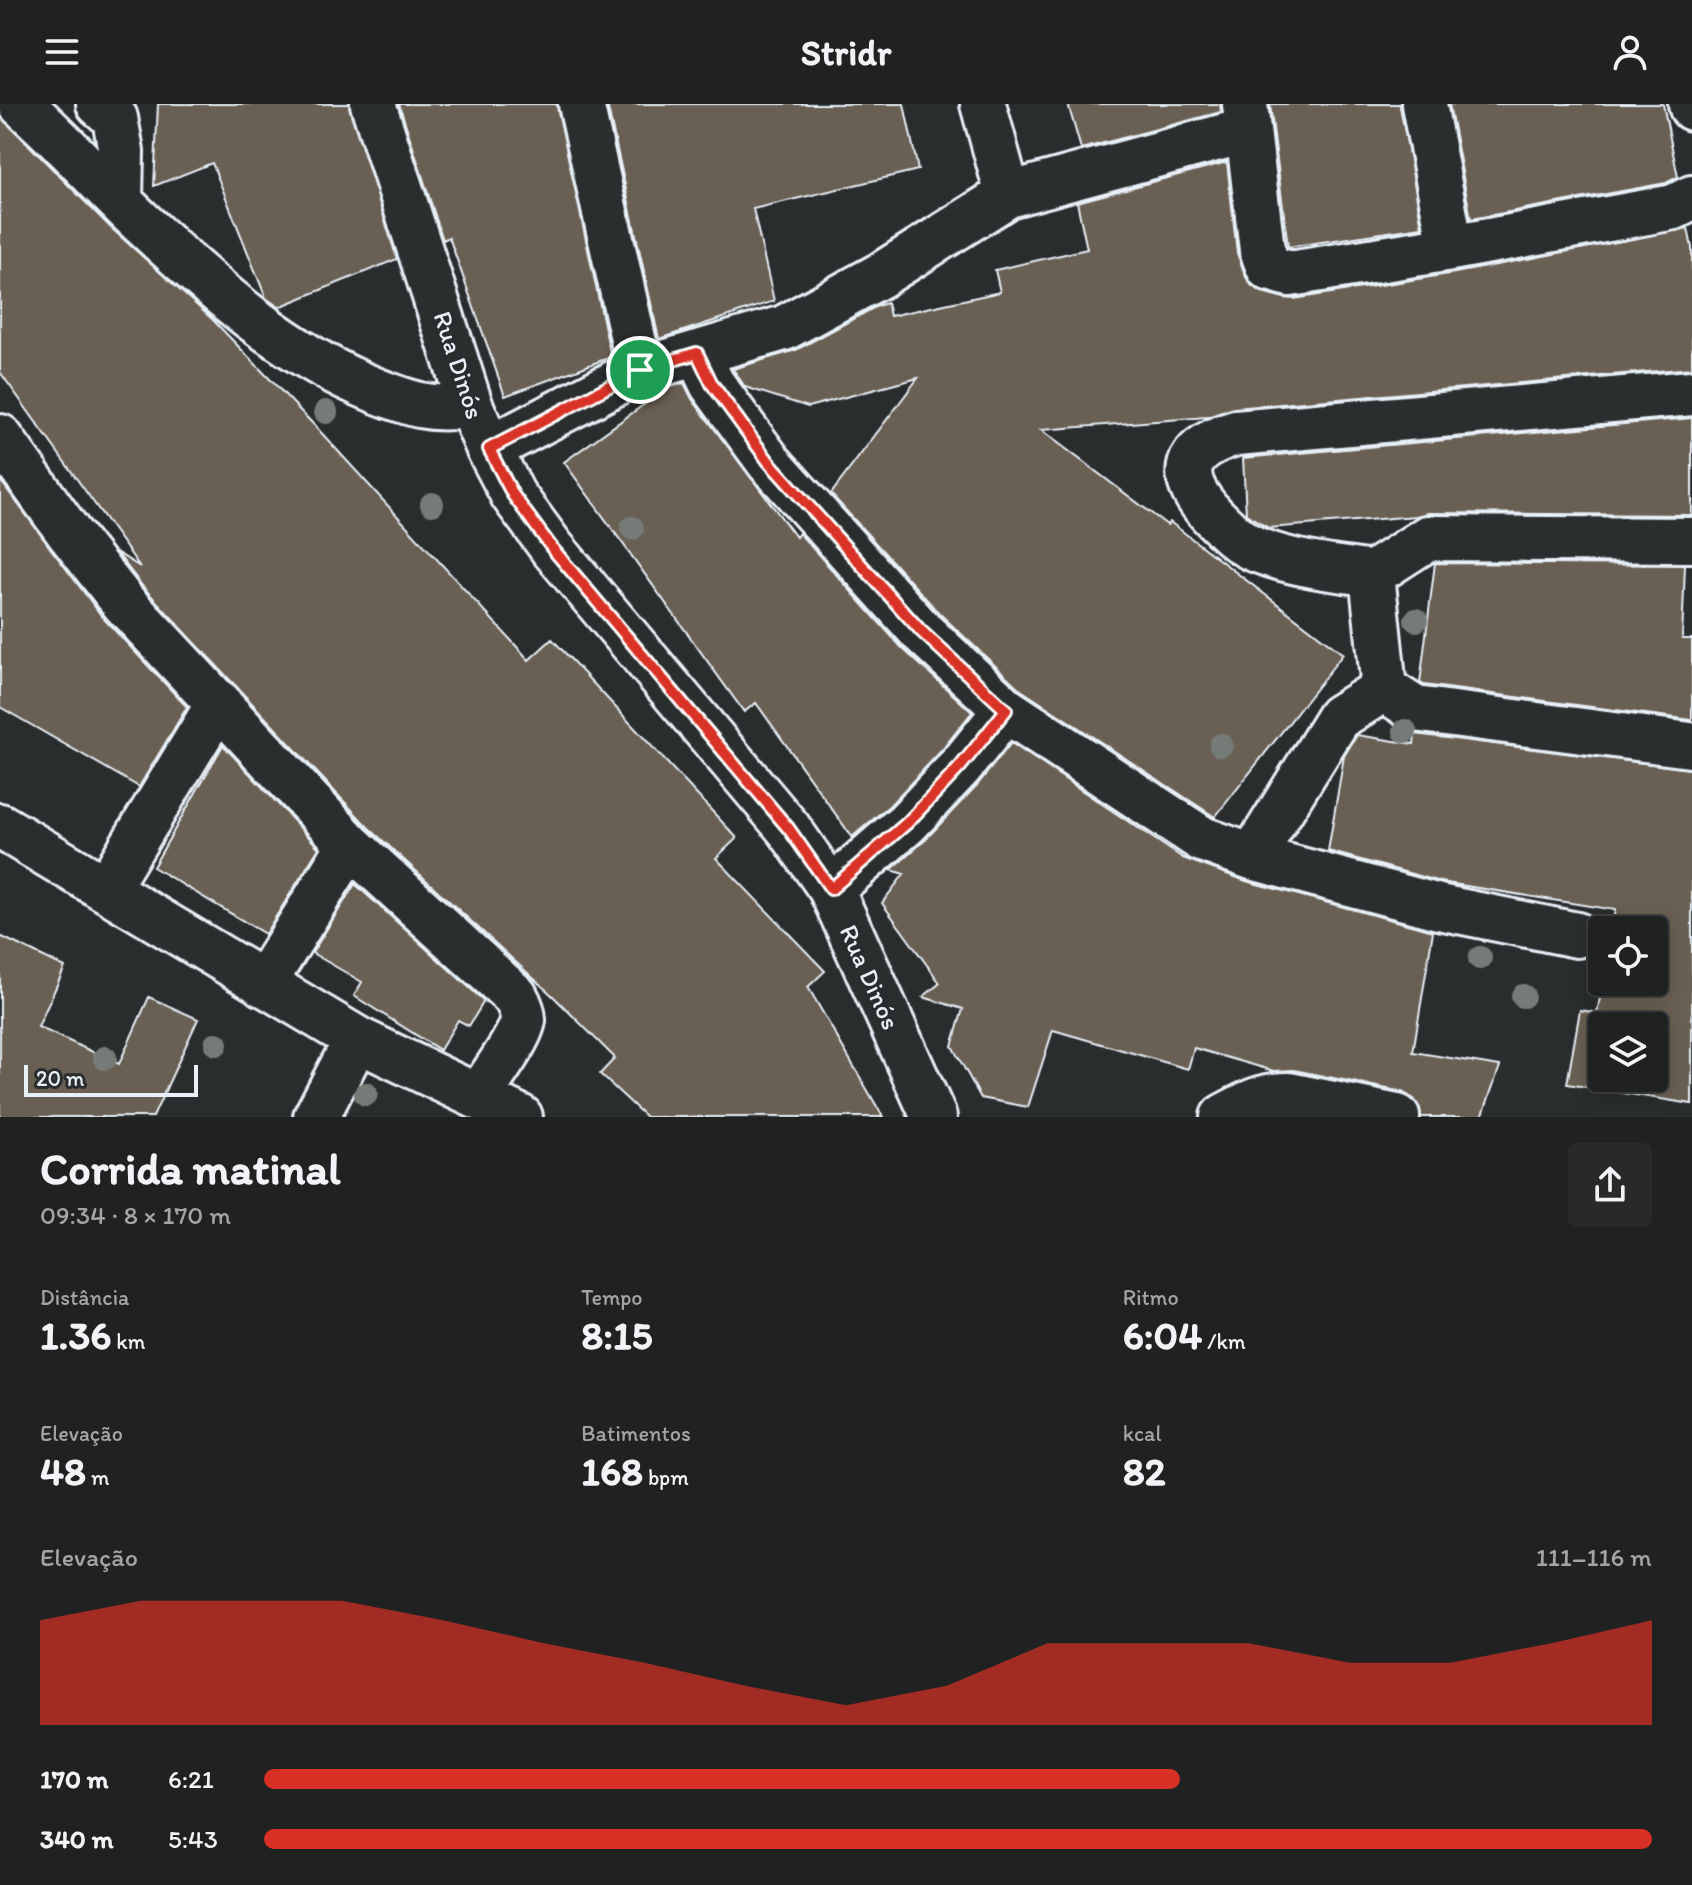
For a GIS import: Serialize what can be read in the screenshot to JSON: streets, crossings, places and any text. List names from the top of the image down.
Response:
{
  "streets": {
    "street": ["Rua Dinós"]
  },
  "scale_bar": "20 m",
  "page": {
    "header": "Stridr",
    "scale": "20 m",
    "heading": ["Corrida matinal", "09:34 · 8 × 170 m"],
    "stats": [
      ["Distância", "1.36 km"],
      ["Tempo", "8:15"],
      ["Ritmo", "6:04 /km"],
      ["Elevação", "48 m"],
      ["Batimentos", "168 bpm"],
      ["kcal", "82"]
    ],
    "chart": ["Elevação", "111–116 m"],
    "list": [
      {
        "name": "170 m",
        "note": "6:21"
      },
      {
        "name": "340 m",
        "note": "5:43"
      }
    ]
  }
}
